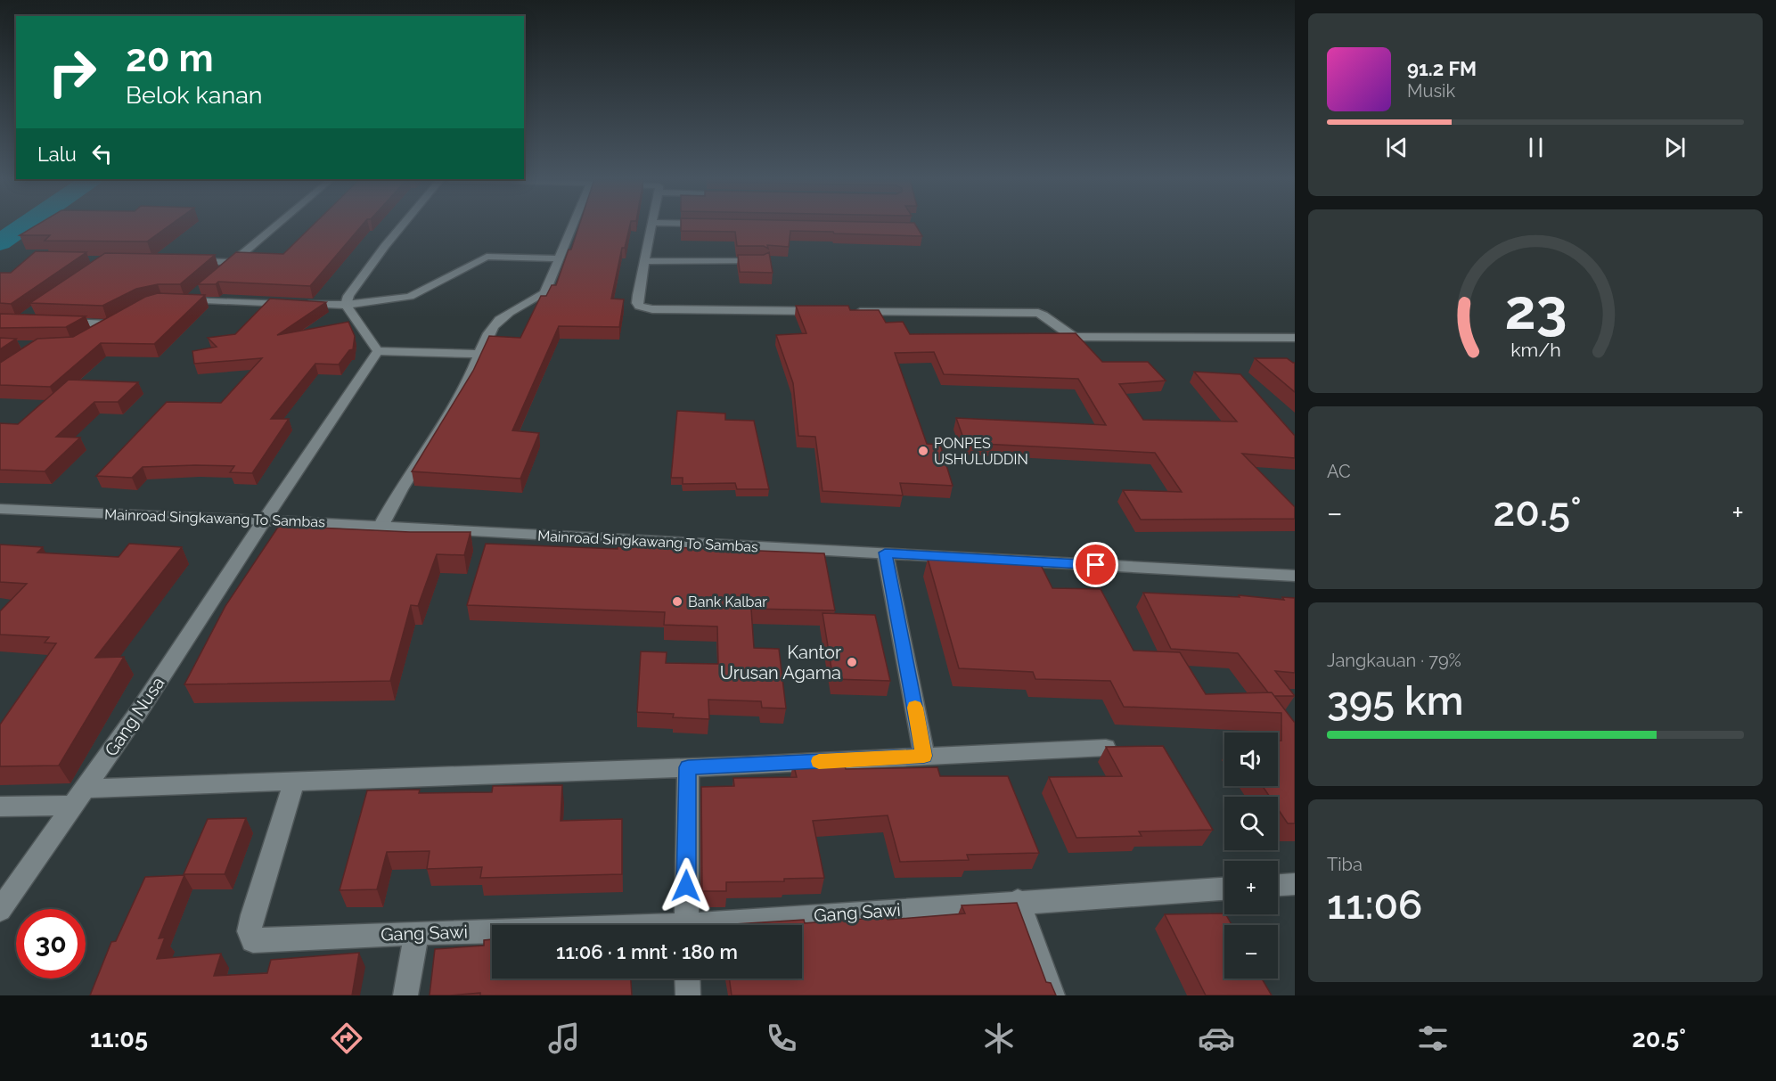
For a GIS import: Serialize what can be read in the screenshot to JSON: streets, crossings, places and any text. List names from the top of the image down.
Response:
{
  "streets": {
    "street": ["Mainroad Singkawang To Sambas", "Gang Nusa", "Gang Sawi"]
  },
  "crossings": [
    ["Mainroad Singkawang To Sambas", "Gang Nusa"]
  ],
  "places": ["PONPES USHULUDDIN", "Bank Kalbar", "Kantor Urusan Agama"],
  "page": {
    "turn": ["20 m", "Belok kanan"],
    "song": ["91.2 FM", "Musik"],
    "then": "Lalu",
    "tile": [
      "AC",
      ["Jangkauan · 79%", "395 km"],
      ["Tiba", "11:06"]
    ],
    "heat": ["−", "20.5°", "+"],
    "map_buttons": ["+", "−"],
    "limit": "30",
    "trip": "11:06 · 1 mnt · 180 m",
    "tabs": ["11:05", "20.5°"],
    "gauge": ["23", "km/h"]
  }
}
